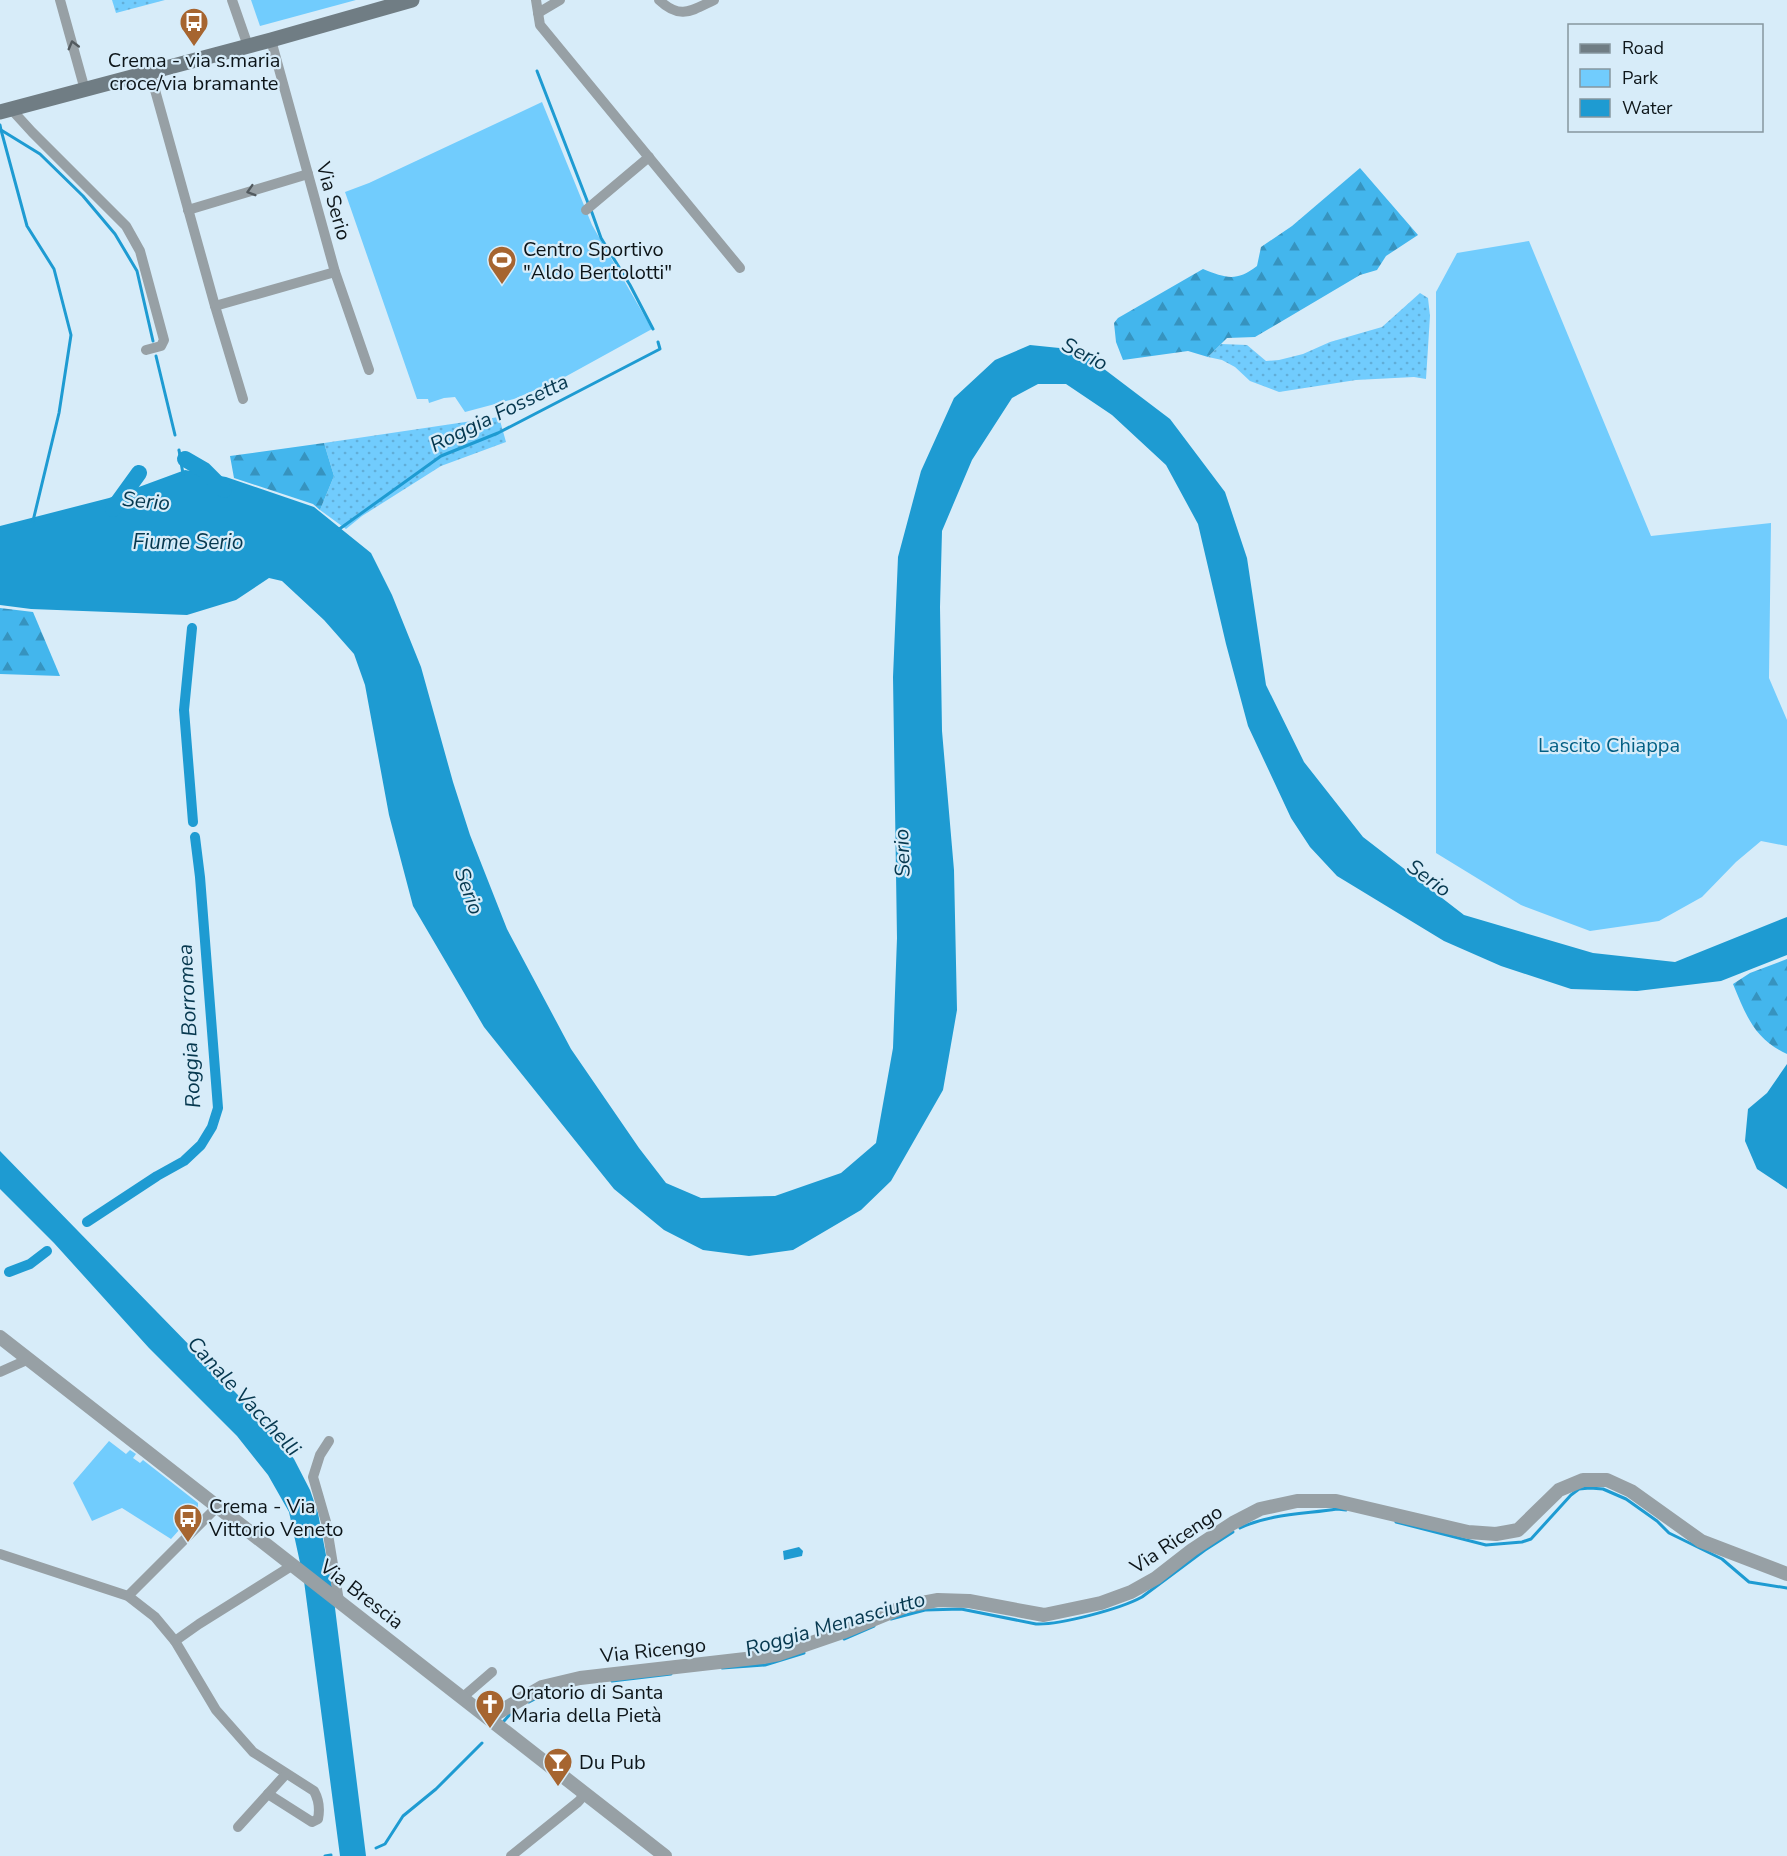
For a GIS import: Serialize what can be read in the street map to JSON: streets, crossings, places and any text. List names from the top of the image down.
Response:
{
  "streets": {
    "street": ["Via Serio", "Via Ricengo", "Via Brescia"]
  },
  "crossings": [
    ["Via Ricengo", "Via Brescia"]
  ],
  "water": [
    "Serio",
    "Roggia Fossetta",
    "Fiume Serio",
    "Roggia Borromea",
    "Canale Vacchelli",
    "Roggia Menasciutto"
  ],
  "parks": ["Lascito Chiappa"],
  "places": {
    "bus stop": ["Crema - via s.maria croce/via bramante", "Crema - Via Vittorio Veneto"],
    "sports": ["Centro Sportivo \"Aldo Bertolotti\""],
    "church": ["Oratorio di Santa Maria della Pietà"],
    "bar": ["Du Pub"]
  },
  "legend": ["Road", "Park", "Water"]
}
